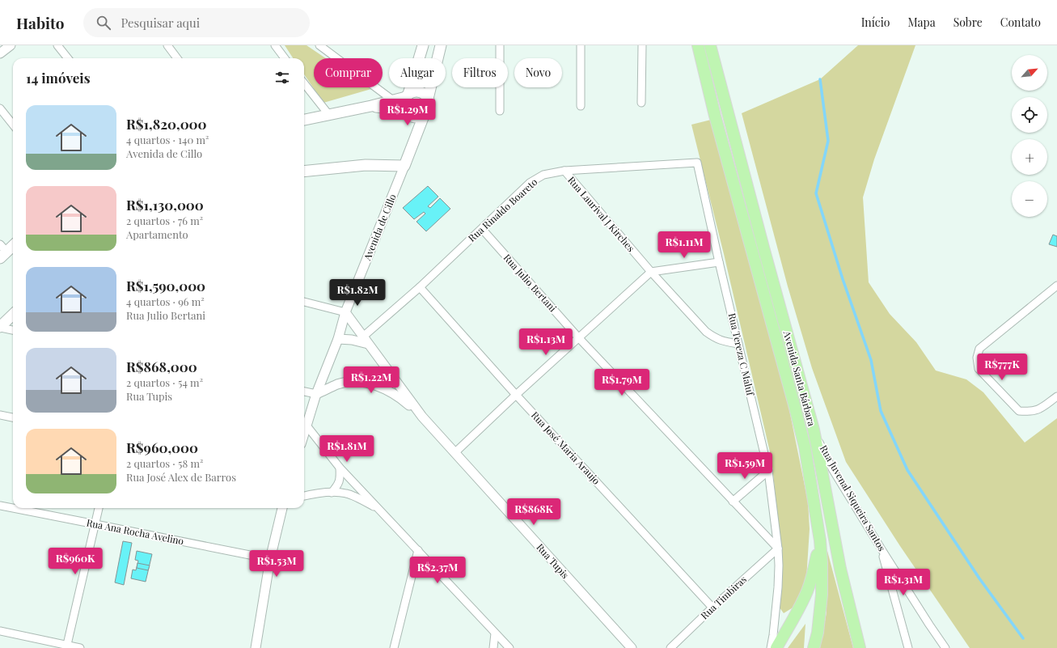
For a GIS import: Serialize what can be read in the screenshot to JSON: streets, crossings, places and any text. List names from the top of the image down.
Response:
{
  "streets": {
    "main road": ["Avenida de Cillo", "Avenida Santa Bárbara"],
    "street": [
      "Rua Rinaldo Boareto",
      "Rua Laurival J Kirches",
      "Rua Julio Bertani",
      "Rua Tereza C Maluf",
      "Rua José Maria Araujo",
      "Rua Juvenal Siqueira Santos",
      "Rua Ana Rocha Avelino",
      "Rua Tupis",
      "Rua Timbiras"
    ]
  },
  "crossings": [
    ["Rua Rinaldo Boareto", "Rua Laurival J Kirches"],
    ["Rua Rinaldo Boareto", "Rua Julio Bertani"],
    ["Rua Rinaldo Boareto", "Rua Tereza C Maluf"],
    ["Rua Rinaldo Boareto", "Rua José Maria Araujo"],
    ["Rua Rinaldo Boareto", "Rua Tupis"],
    ["Rua Laurival J Kirches", "Rua Tereza C Maluf"],
    ["Avenida de Cillo", "Rua Tupis"],
    ["Rua Julio Bertani", "Rua Tereza C Maluf"],
    ["Rua Julio Bertani", "Rua Timbiras"],
    ["Rua Tereza C Maluf", "Rua Timbiras"],
    ["Avenida Santa Bárbara", "Rua Juvenal Siqueira Santos"],
    ["Rua José Maria Araujo", "Rua Timbiras"]
  ],
  "north": "top right",
  "page": {
    "header": "Habito",
    "search": "Pesquisar aqui",
    "nav": [
      "Início",
      "Mapa",
      "Sobre",
      "Contato"
    ],
    "map_buttons": ["+", "−"],
    "chip": [
      "Comprar",
      "Alugar",
      "Filtros",
      "Novo"
    ],
    "heading": "14 imóveis",
    "list": [
      {
        "name": "R$1,820,000",
        "note": "4 quartos · 140 m² · Avenida de Cillo"
      },
      {
        "name": "R$1,130,000",
        "note": "2 quartos · 76 m² · Apartamento"
      },
      {
        "name": "R$1,590,000",
        "note": "4 quartos · 96 m² · Rua Julio Bertani"
      },
      {
        "name": "R$868,000",
        "note": "2 quartos · 54 m² · Rua Tupis"
      },
      {
        "name": "R$960,000",
        "note": "2 quartos · 58 m² · Rua José Alex de Barros"
      }
    ],
    "price": [
      "R$1.29M",
      "R$1.11M",
      "R$1.82M",
      "R$1.13M",
      "R$777K",
      "R$1.22M",
      "R$1.79M",
      "R$1.81M",
      "R$1.59M",
      "R$868K",
      "R$960K",
      "R$1.53M",
      "R$2.37M",
      "R$1.31M"
    ]
  }
}
